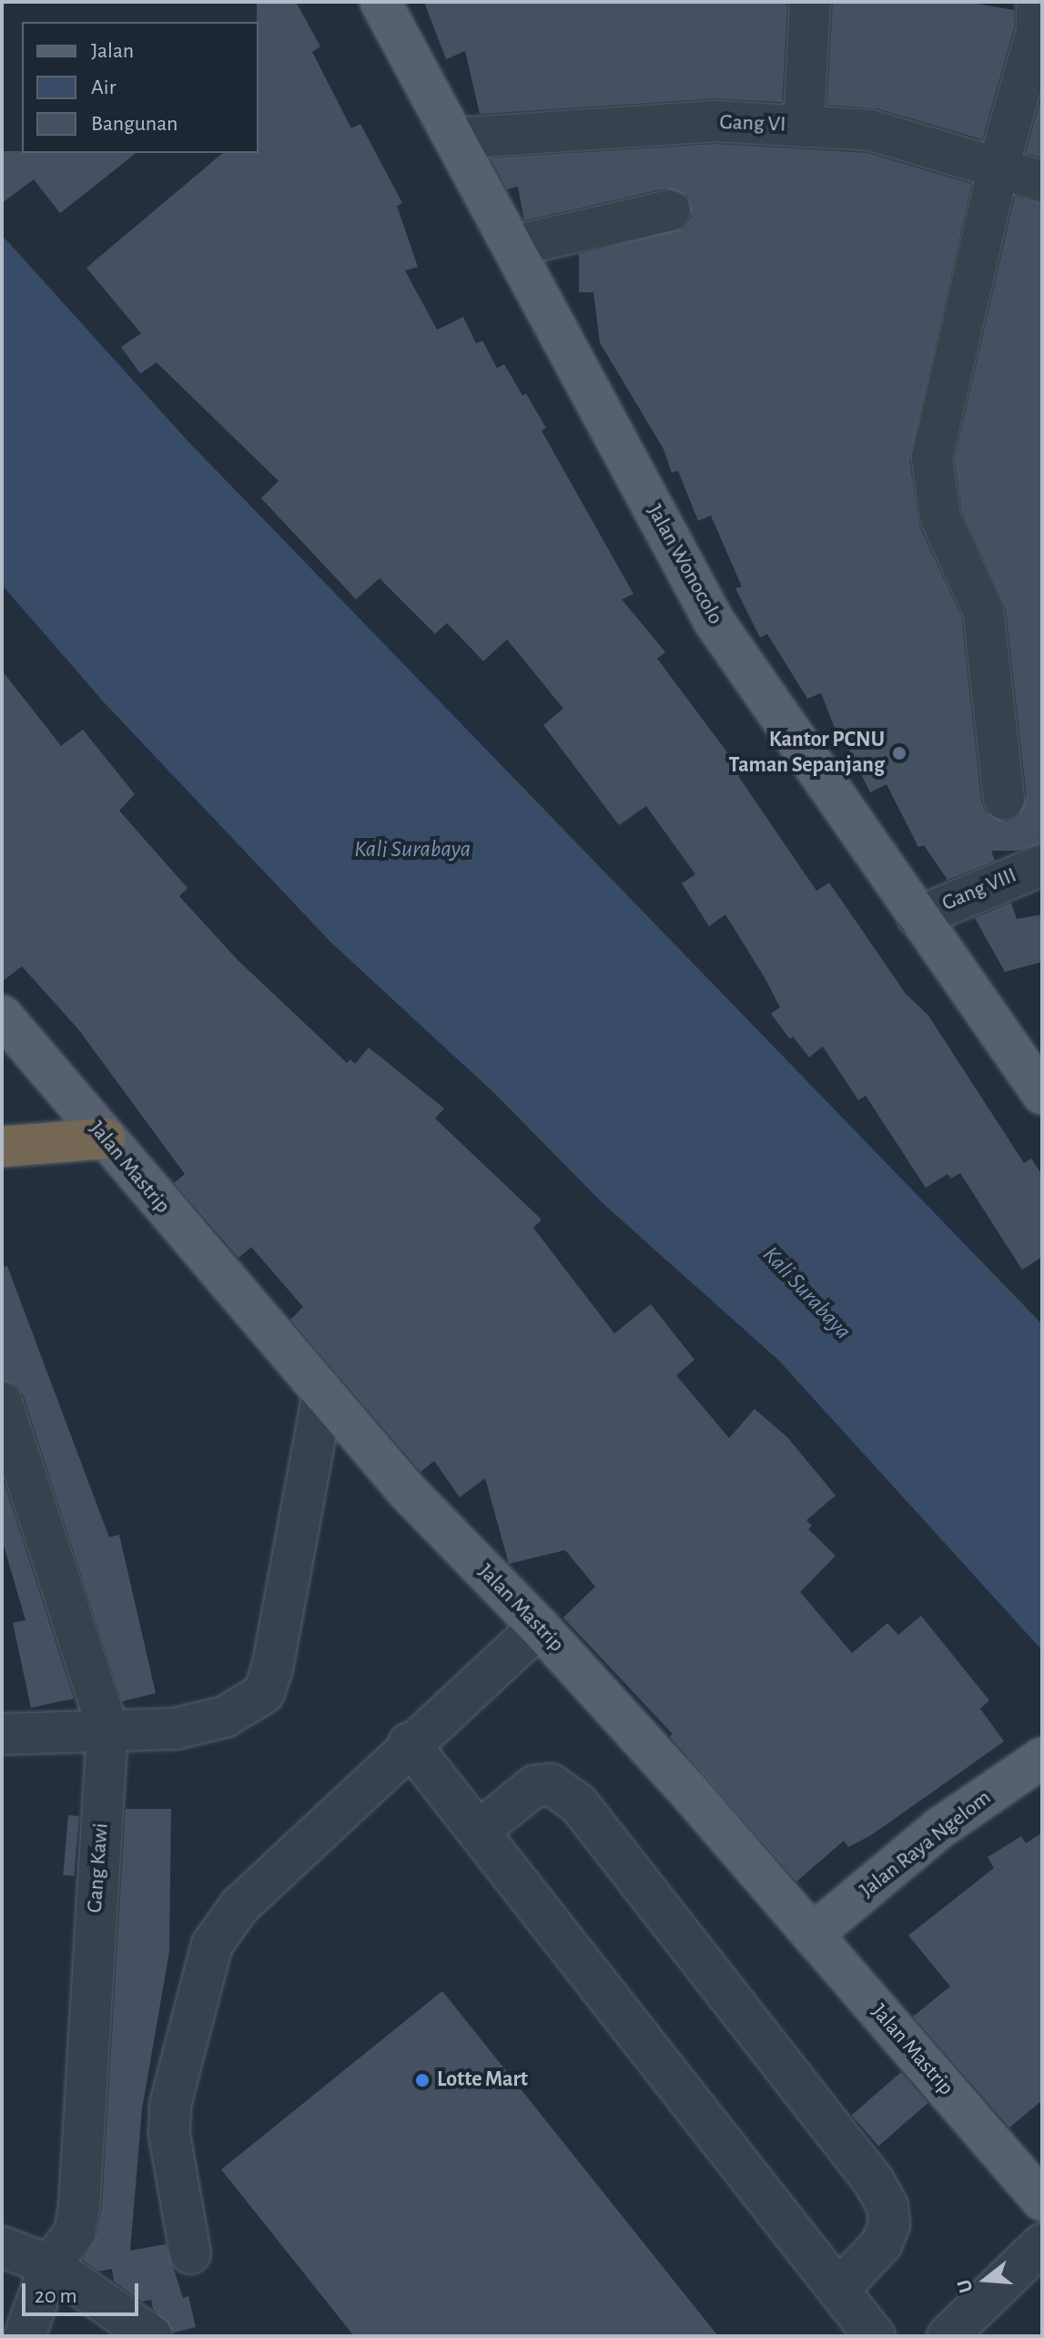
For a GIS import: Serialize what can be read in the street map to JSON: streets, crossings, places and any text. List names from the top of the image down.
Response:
{
  "streets": {
    "main road": ["Jalan Wonocolo", "Jalan Mastrip", "Jalan Raya Ngelom"],
    "street": ["Gang VI", "Gang VIII", "Gang Kawi"]
  },
  "crossings": [
    ["Gang VI", "Jalan Wonocolo"],
    ["Jalan Wonocolo", "Gang VIII"],
    ["Jalan Mastrip", "Jalan Raya Ngelom"]
  ],
  "water": ["Kali Surabaya"],
  "places": ["Kantor PCNU Taman Sepanjang", "Lotte Mart"],
  "legend": ["Jalan", "Air", "Bangunan"],
  "scale_bar": "20 m",
  "north": "left"
}
